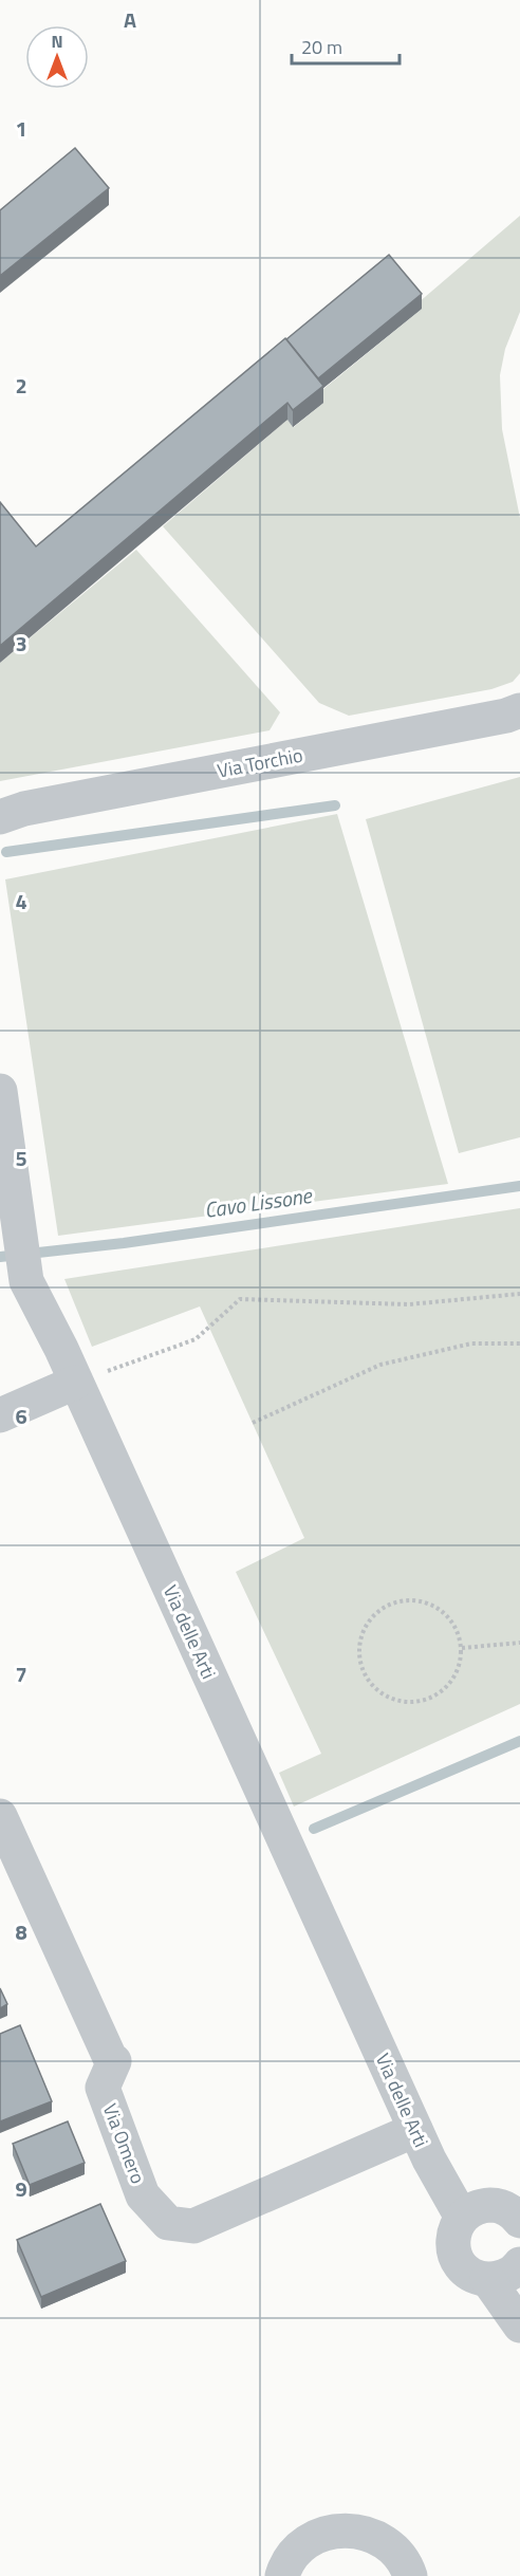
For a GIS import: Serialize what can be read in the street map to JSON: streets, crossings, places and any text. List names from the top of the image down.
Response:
{
  "streets": {
    "street": ["Via Torchio", "Via delle Arti", "Via Omero"]
  },
  "crossings": [
    ["Via delle Arti", "Via Omero"]
  ],
  "water": ["Cavo Lissone"],
  "scale_bar": "20 m",
  "north": "top",
  "grid": {
    "columns": ["A"],
    "rows": [
      "1",
      "2",
      "3",
      "4",
      "5",
      "6",
      "7",
      "8",
      "9"
    ]
  }
}
